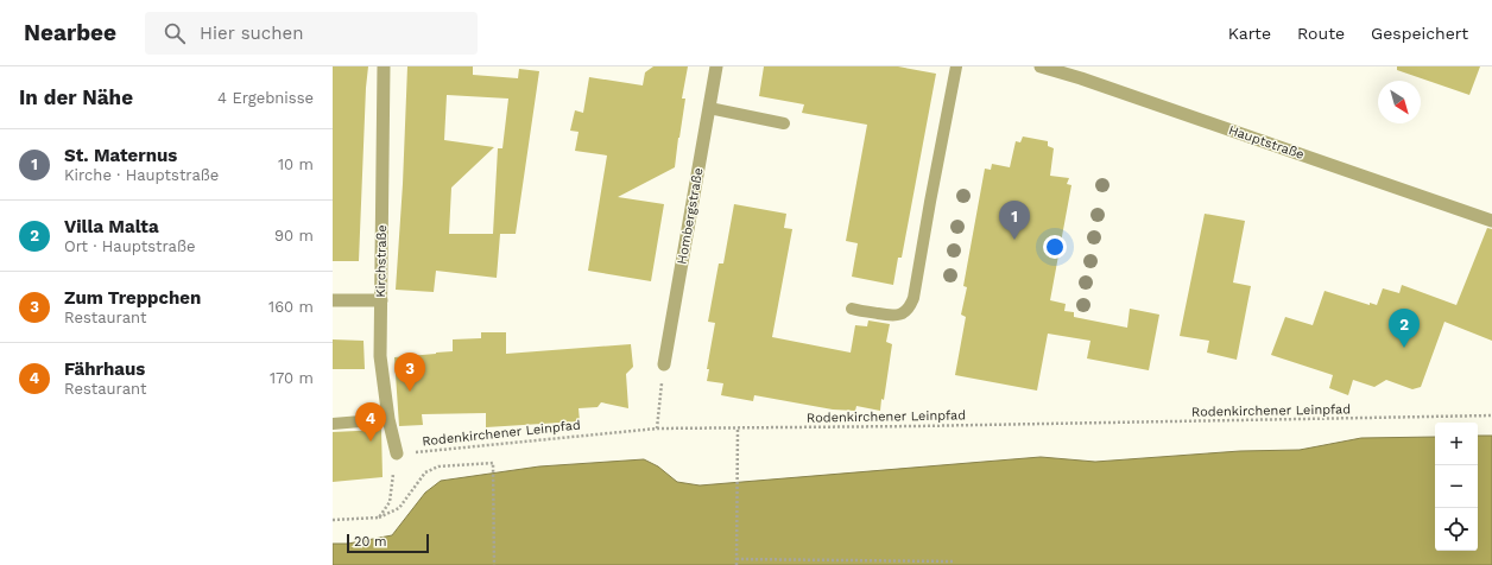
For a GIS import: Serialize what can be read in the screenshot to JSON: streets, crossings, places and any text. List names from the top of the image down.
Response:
{
  "streets": {
    "street": ["Hauptstraße", "Hombergstraße", "Kirchstraße"],
    "path": ["Rodenkirchener Leinpfad"]
  },
  "crossings": [
    ["Kirchstraße", "Rodenkirchener Leinpfad"]
  ],
  "scale_bar": "20 m",
  "north": "bottom right",
  "page": {
    "header": "Nearbee",
    "search": "Hier suchen",
    "nav": ["Karte", "Route", "Gespeichert"],
    "heading": ["In der Nähe", "4 Ergebnisse"],
    "list": [
      {
        "mark": "1",
        "name": "St. Maternus",
        "note": "Kirche · Hauptstraße",
        "value": "10 m"
      },
      {
        "mark": "2",
        "name": "Villa Malta",
        "note": "Ort · Hauptstraße",
        "value": "90 m"
      },
      {
        "mark": "3",
        "name": "Zum Treppchen",
        "note": "Restaurant",
        "value": "160 m"
      },
      {
        "mark": "4",
        "name": "Fährhaus",
        "note": "Restaurant",
        "value": "170 m"
      }
    ],
    "pins": [
      "1",
      "2",
      "3",
      "4"
    ],
    "map_buttons": ["+", "−"],
    "scale": "20 m"
  }
}
